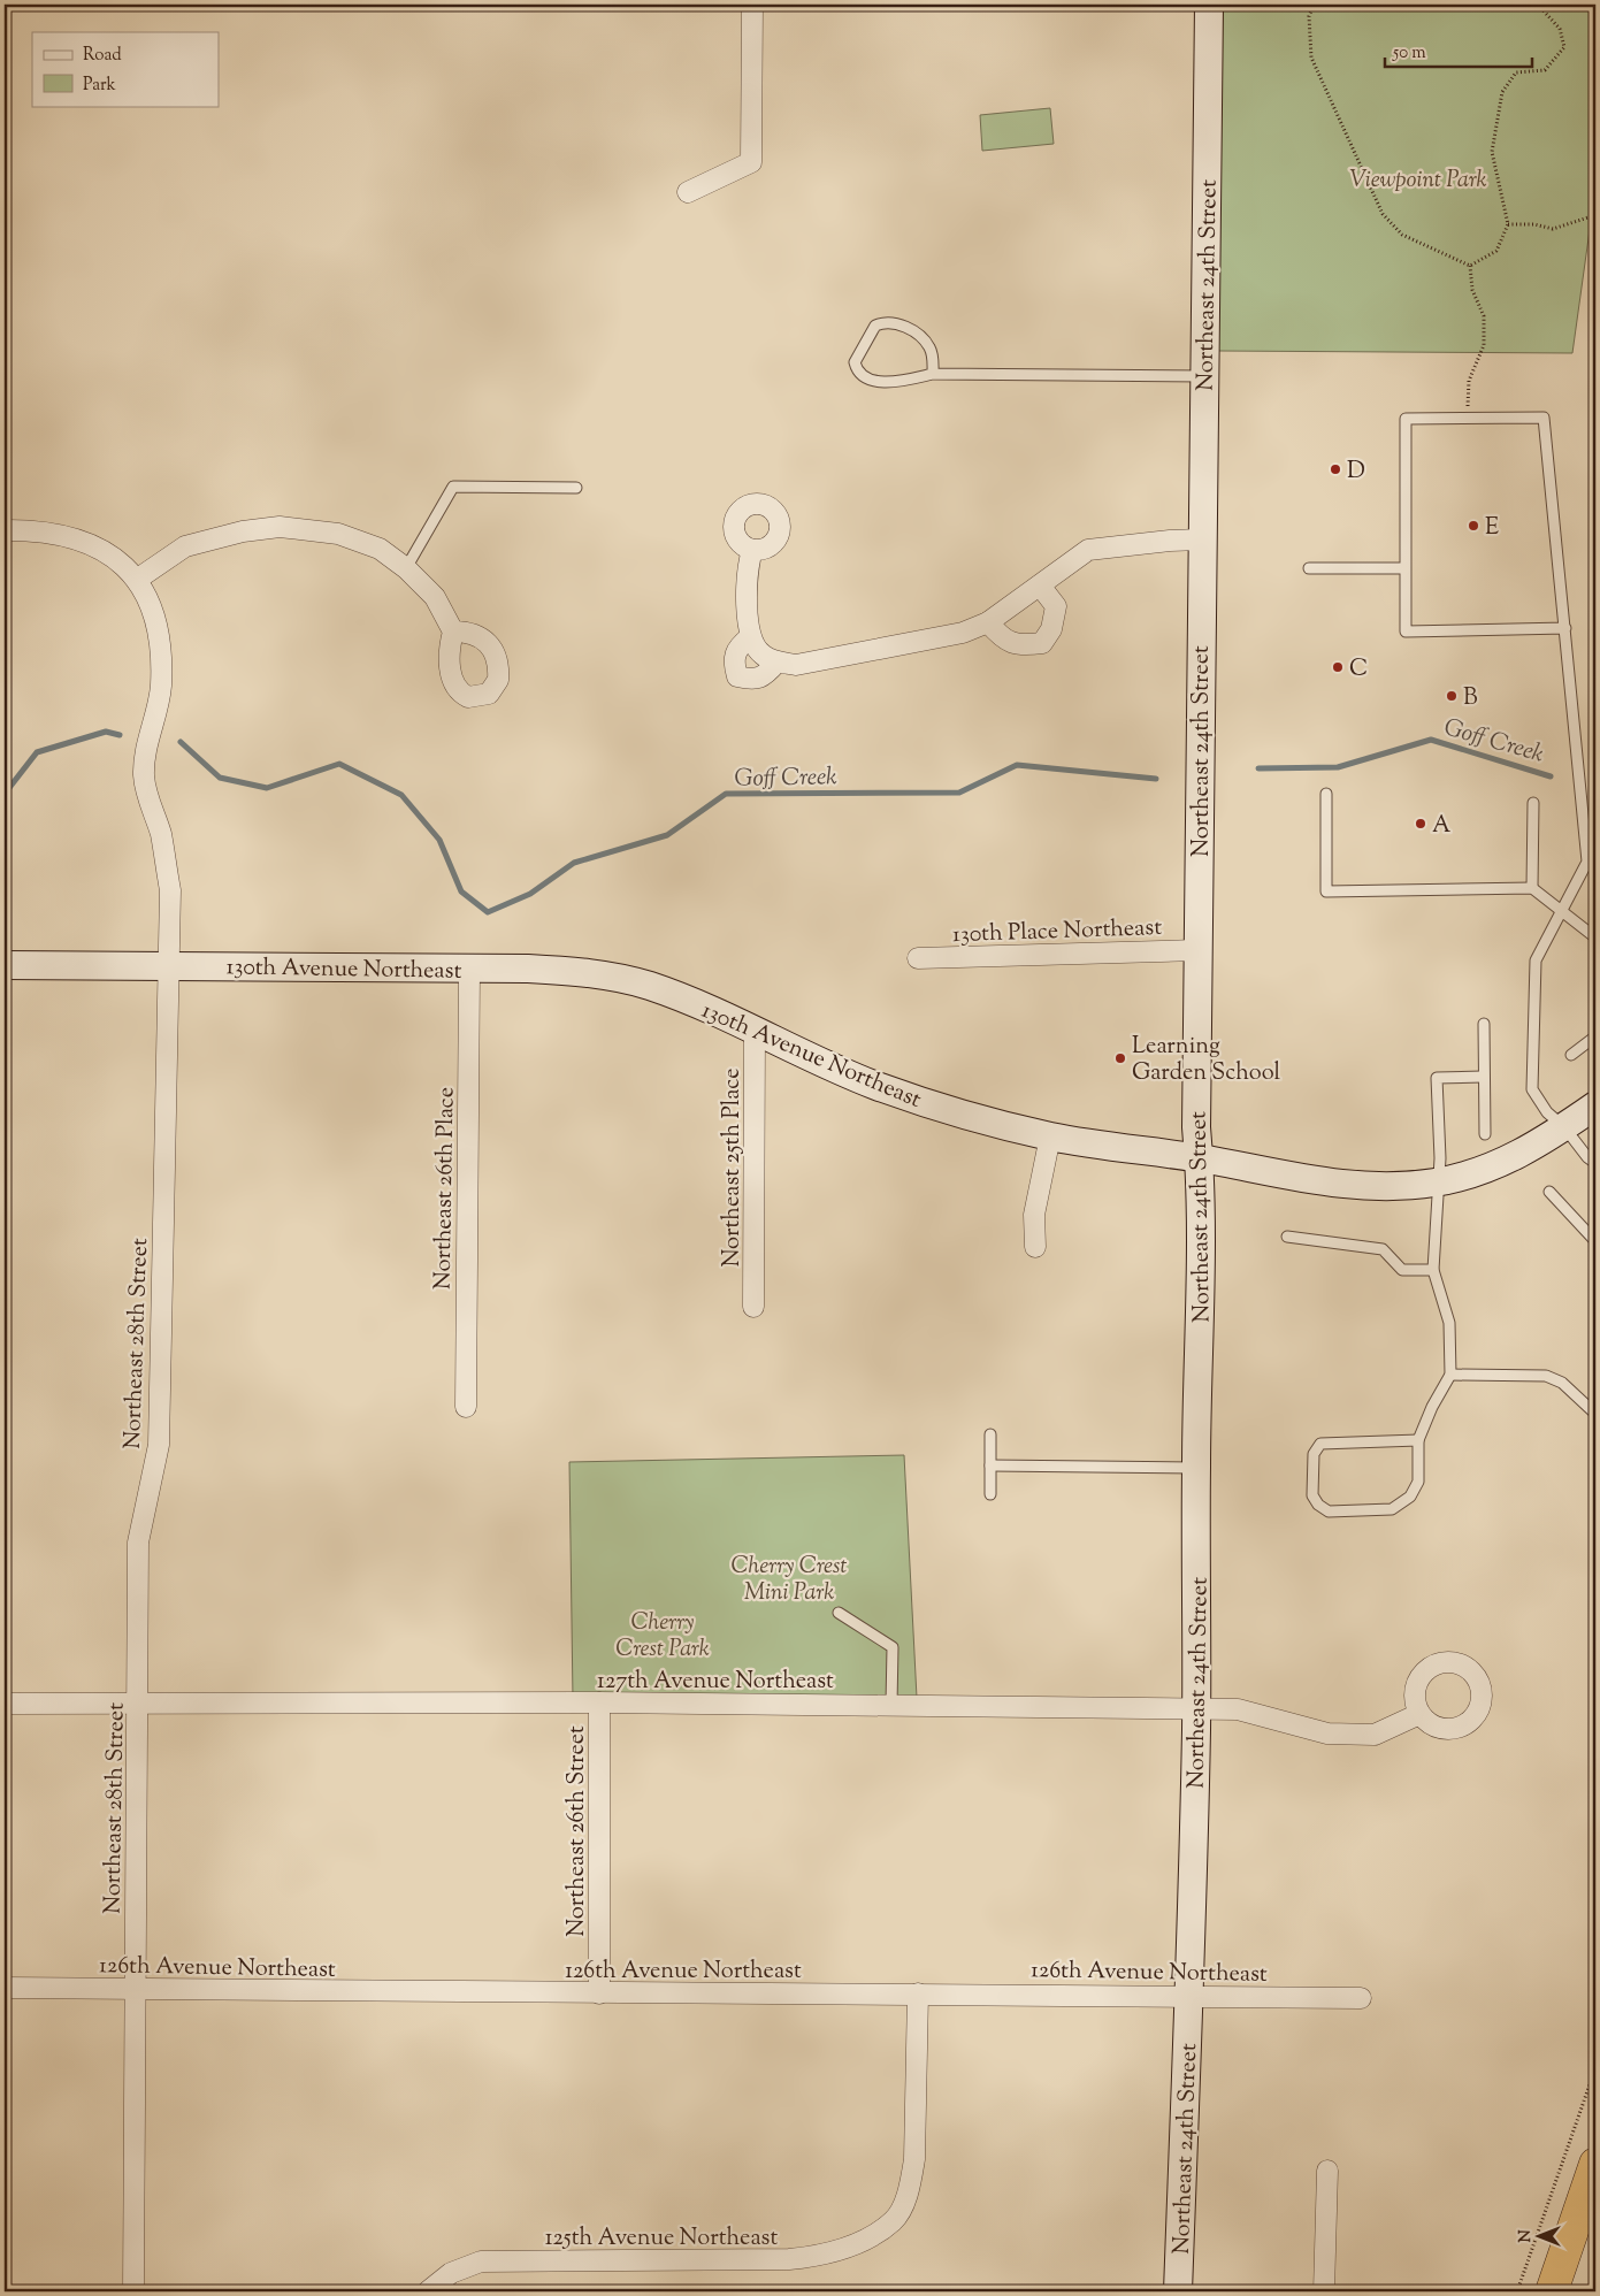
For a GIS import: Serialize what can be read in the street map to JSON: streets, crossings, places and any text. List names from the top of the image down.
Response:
{
  "streets": {
    "street": [
      "Northeast 24th Street",
      "130th Place Northeast",
      "130th Avenue Northeast",
      "Northeast 25th Place",
      "Northeast 26th Place",
      "Northeast 28th Street",
      "127th Avenue Northeast",
      "Northeast 26th Street",
      "126th Avenue Northeast",
      "125th Avenue Northeast"
    ]
  },
  "crossings": [
    ["Northeast 24th Street", "130th Place Northeast"],
    ["Northeast 24th Street", "130th Avenue Northeast"],
    ["Northeast 24th Street", "127th Avenue Northeast"],
    ["Northeast 24th Street", "126th Avenue Northeast"],
    ["130th Avenue Northeast", "Northeast 25th Place"],
    ["130th Avenue Northeast", "Northeast 26th Place"],
    ["130th Avenue Northeast", "Northeast 28th Street"],
    ["Northeast 28th Street", "127th Avenue Northeast"],
    ["Northeast 28th Street", "126th Avenue Northeast"],
    ["127th Avenue Northeast", "Northeast 26th Street"],
    ["Northeast 26th Street", "126th Avenue Northeast"],
    ["126th Avenue Northeast", "125th Avenue Northeast"]
  ],
  "water": ["Goff Creek"],
  "parks": ["Viewpoint Park", "Cherry Crest Mini Park", "Cherry Crest Park"],
  "places": [
    "D",
    "E",
    "C",
    "B",
    "A",
    "Learning Garden School"
  ],
  "legend": ["Road", "Park"],
  "scale_bar": "50 m",
  "north": "left"
}
